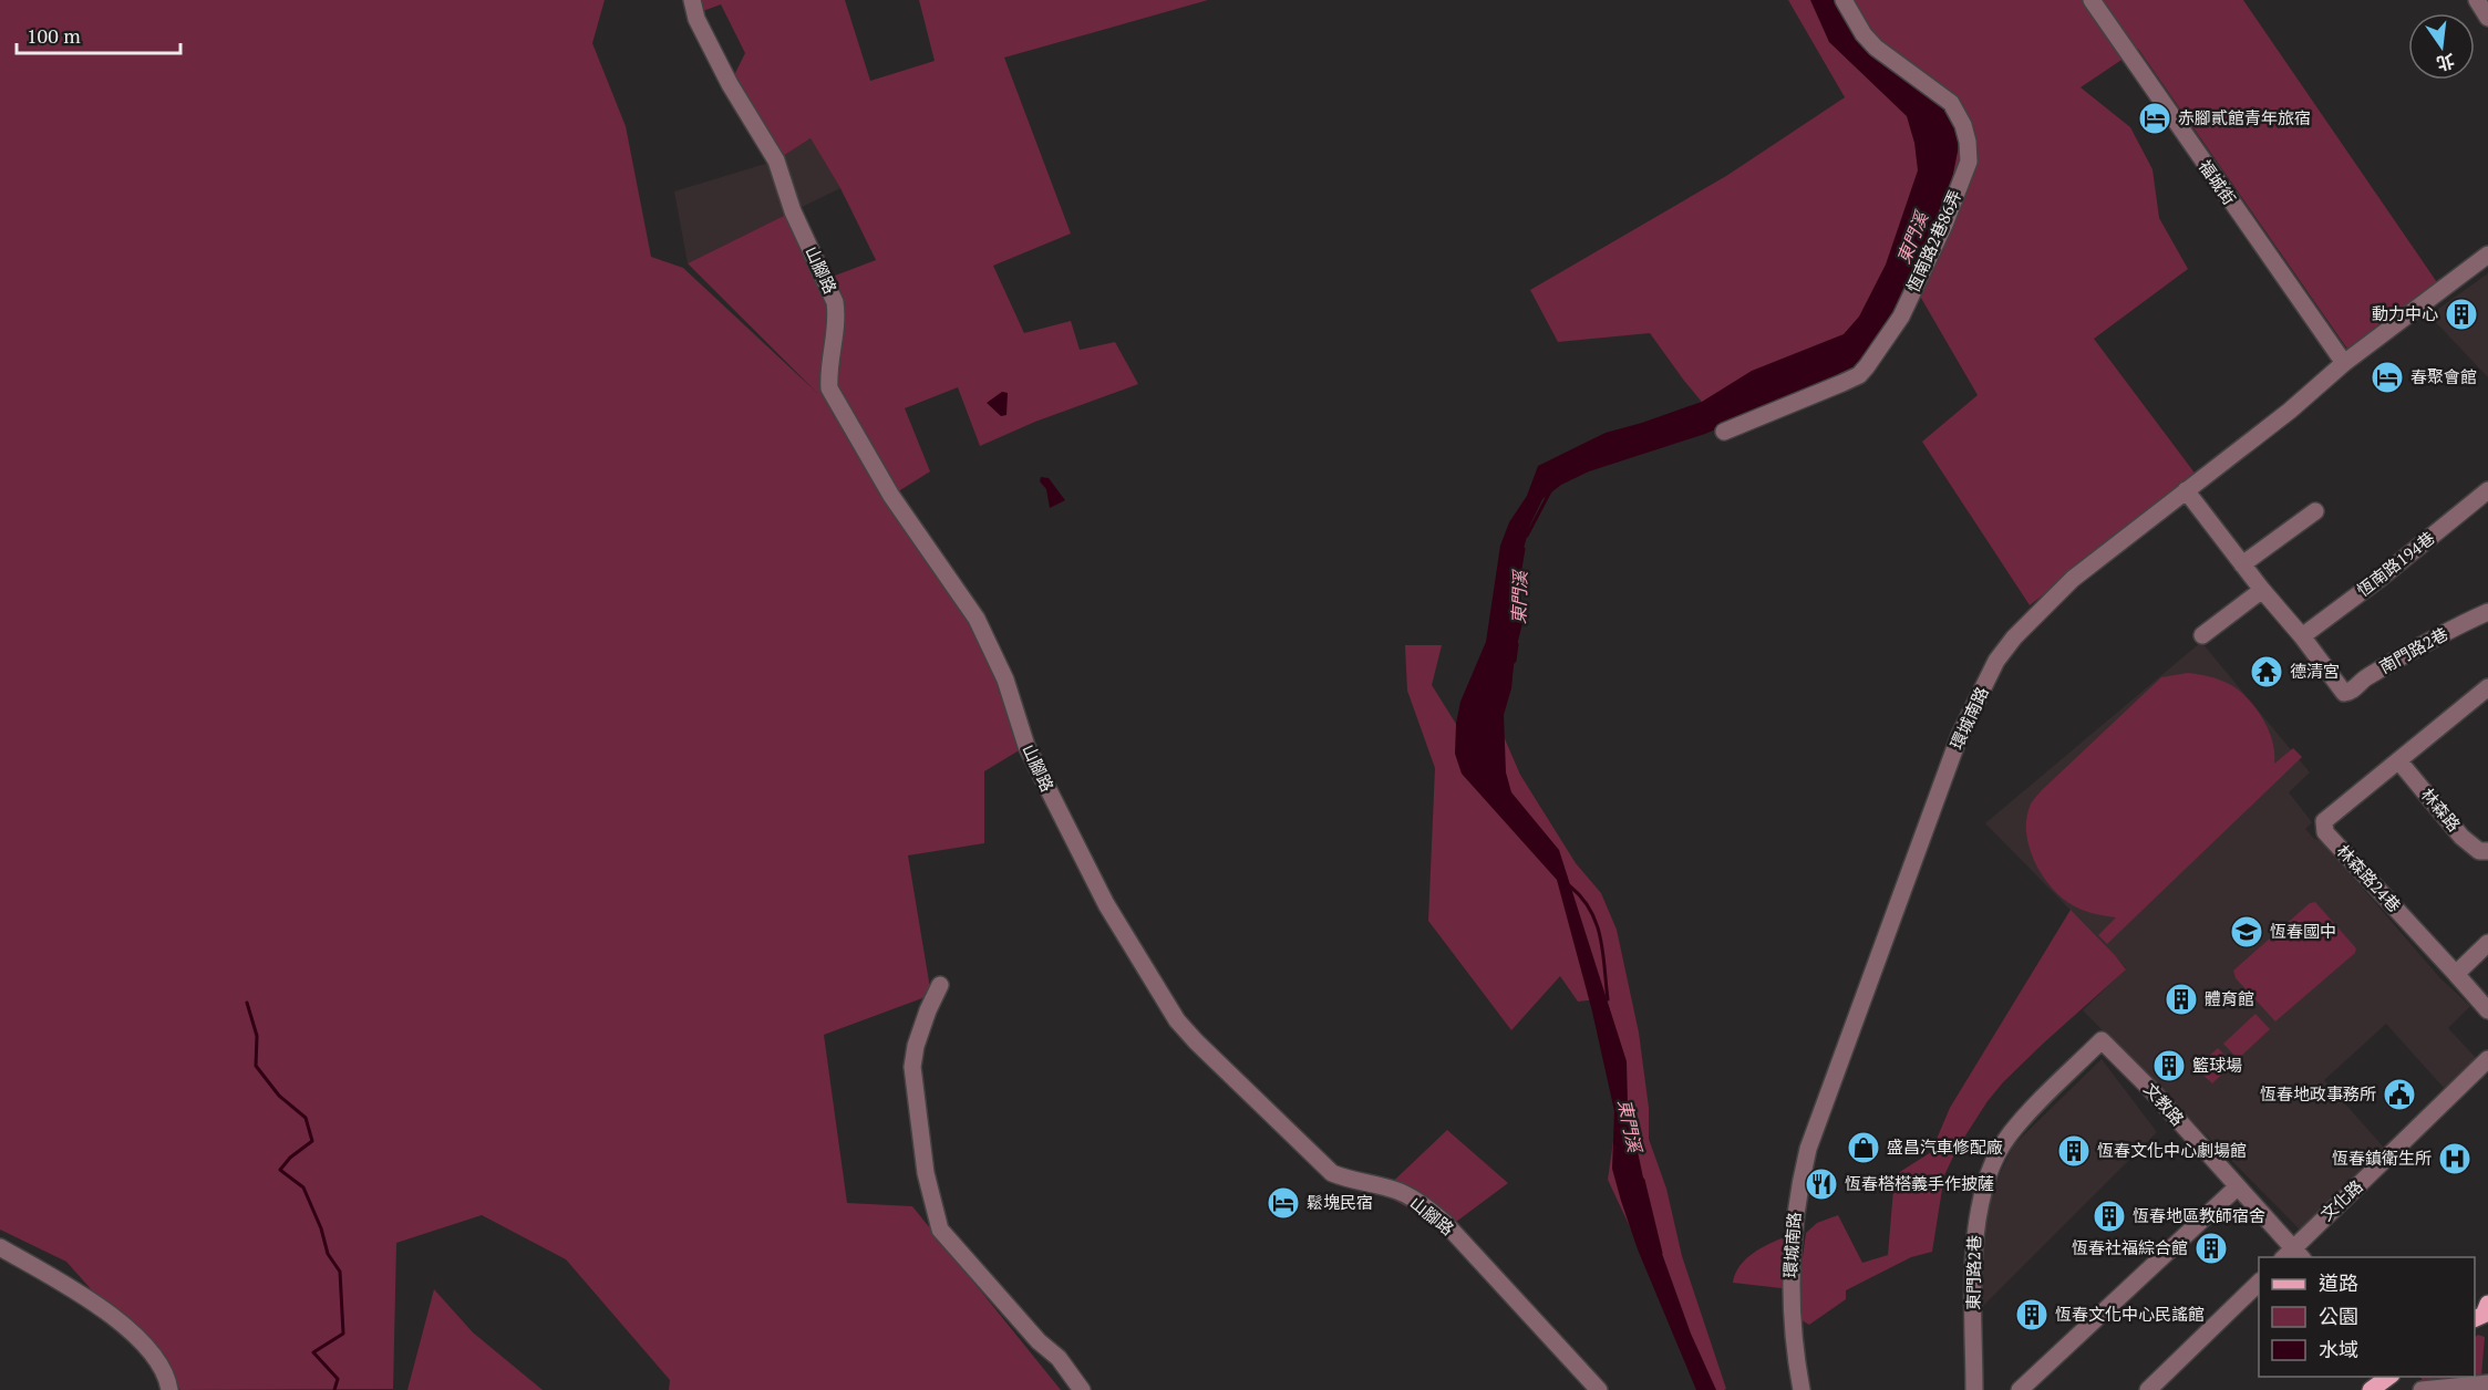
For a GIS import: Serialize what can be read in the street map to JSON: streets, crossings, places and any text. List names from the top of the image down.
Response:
{
  "streets": {
    "street": [
      "福城街",
      "恆南路2巷86弄",
      "山腳路",
      "恆南路194巷",
      "南門路2巷",
      "環城南路",
      "林森路",
      "林森路24巷",
      "文教路",
      "文化路",
      "東門路2巷"
    ]
  },
  "crossings": [
    ["福城街", "環城南路"],
    ["恆南路194巷", "南門路2巷"],
    ["林森路", "林森路24巷"],
    ["文教路", "文化路"],
    ["文教路", "東門路2巷"]
  ],
  "water": ["東門溪"],
  "places": {
    "hotel": ["赤腳貳館青年旅宿", "春聚會館", "鬆塊民宿"],
    "building": [
      "動力中心",
      "體育館",
      "籃球場",
      "恆春文化中心劇場館",
      "恆春地區教師宿舍",
      "恆春社福綜合館",
      "恆春文化中心民謠館"
    ],
    "temple": ["德清宮"],
    "school or university": ["恆春國中"],
    "public building": ["恆春地政事務所"],
    "shop": ["盛昌汽車修配廠"],
    "hospital": ["恆春鎮衛生所"],
    "restaurant": ["恆春榙榙義手作披薩"]
  },
  "legend": ["道路", "公園", "水域"],
  "scale_bar": "100 m",
  "north": "bottom"
}
